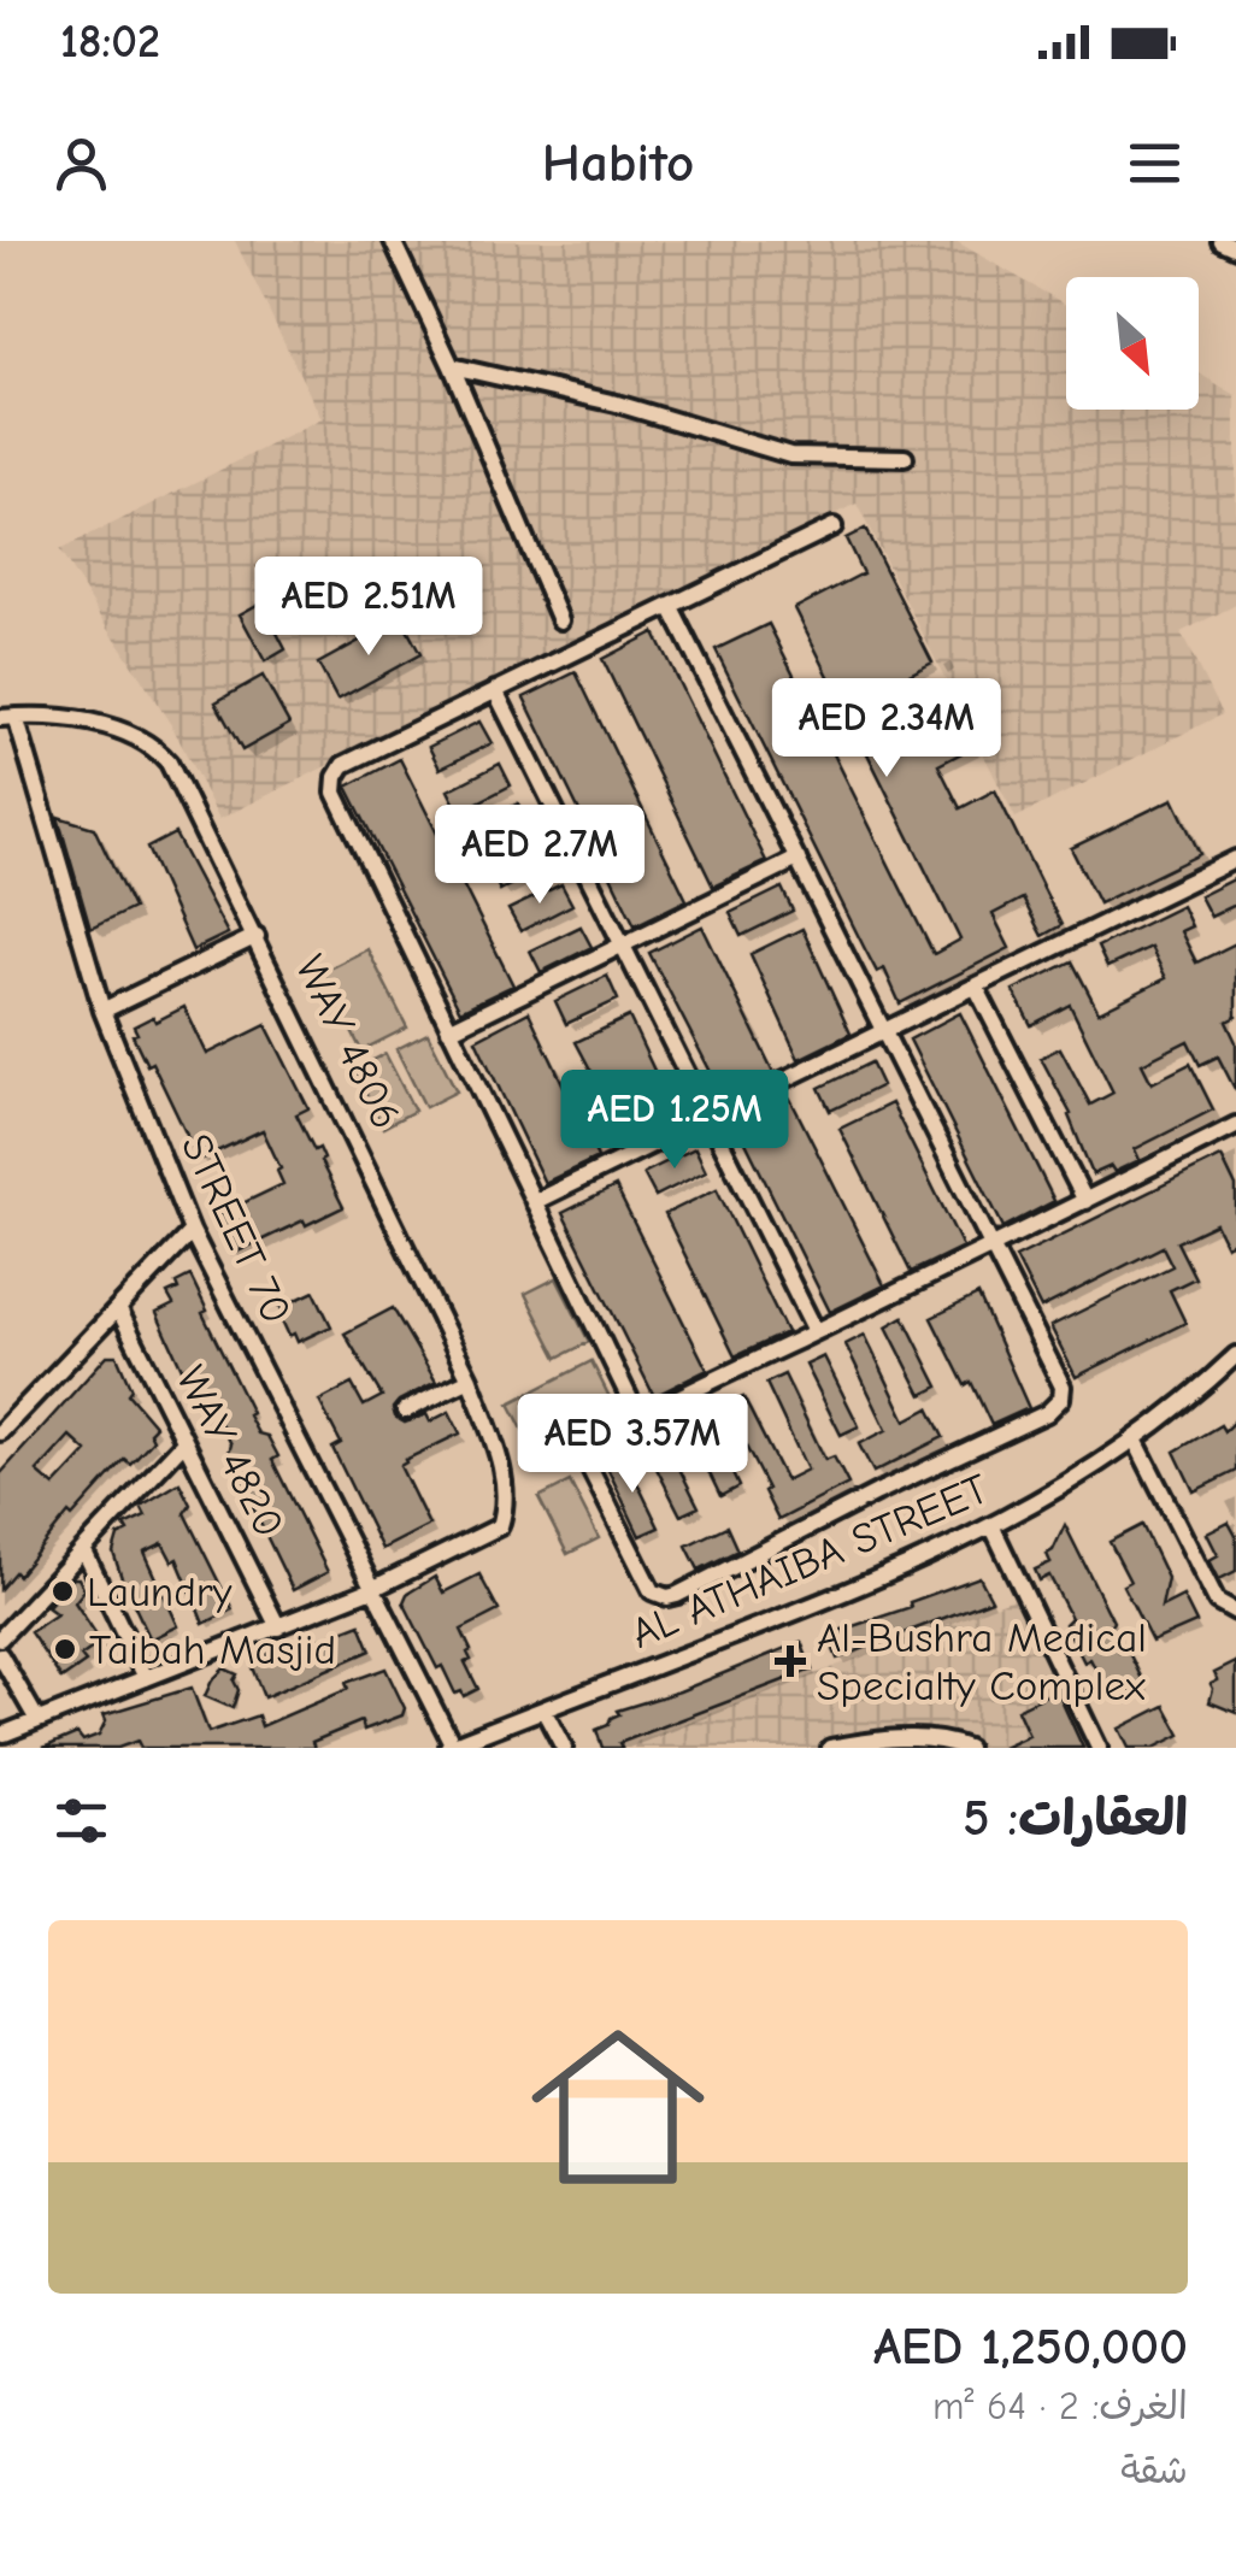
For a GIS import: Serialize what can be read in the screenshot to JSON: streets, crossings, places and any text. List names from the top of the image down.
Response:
{
  "streets": {
    "street": [
      "WAY 4806",
      "STREET 70",
      "WAY 4820",
      "AL ATHAIBA STREET"
    ]
  },
  "crossings": [
    ["WAY 4806", "STREET 70"],
    ["STREET 70", "AL ATHAIBA STREET"]
  ],
  "places": {
    "other": ["Laundry", "Taibah Masjid"],
    "health": ["Al-Bushra Medical Specialty Complex"]
  },
  "north": "bottom right",
  "page": {
    "status": "18:02",
    "header": "Habito",
    "price": [
      "AED 2.51M",
      "AED 2.34M",
      "AED 2.7M",
      "AED 1.25M",
      "AED 3.57M"
    ],
    "heading": "العقارات: 5",
    "list": [
      {
        "name": "AED 1,250,000",
        "note": "الغرف: 2 · 64 m² · شقة"
      }
    ]
  }
}
